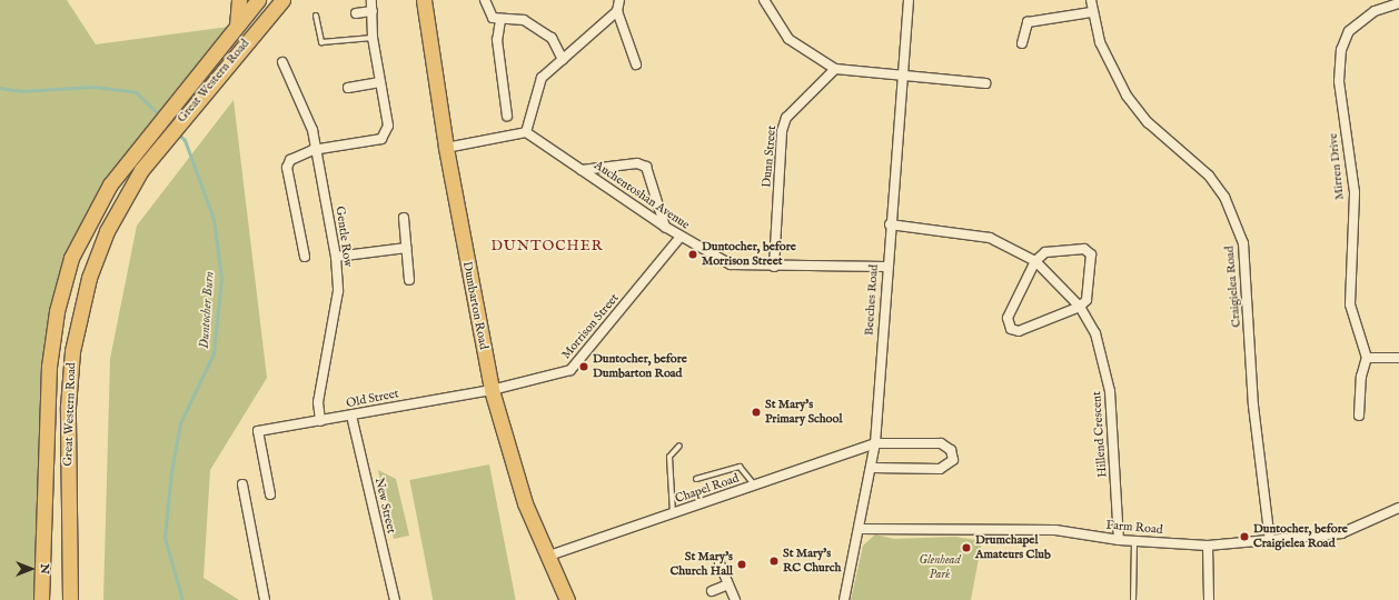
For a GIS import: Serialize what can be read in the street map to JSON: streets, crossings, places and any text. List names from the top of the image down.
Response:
{
  "streets": {
    "main road": ["Great Western Road", "Dumbarton Road"],
    "street": [
      "Dunn Street",
      "Mirren Drive",
      "Auchentoshan Avenue",
      "Gentle Row",
      "Craigielea Road",
      "Beeches Road",
      "Morrison Street",
      "Old Street",
      "Hillend Crescent",
      "Chapel Road",
      "New Street",
      "Farm Road"
    ]
  },
  "crossings": [
    ["Dunn Street", "Auchentoshan Avenue"],
    ["Auchentoshan Avenue", "Beeches Road"],
    ["Auchentoshan Avenue", "Morrison Street"],
    ["Gentle Row", "Old Street"],
    ["Craigielea Road", "Farm Road"],
    ["Beeches Road", "Hillend Crescent"],
    ["Beeches Road", "Chapel Road"],
    ["Beeches Road", "Farm Road"],
    ["Dumbarton Road", "Morrison Street"],
    ["Dumbarton Road", "Old Street"],
    ["Dumbarton Road", "Chapel Road"],
    ["Morrison Street", "Old Street"],
    ["Old Street", "New Street"],
    ["Hillend Crescent", "Farm Road"]
  ],
  "districts": ["DUNTOCHER"],
  "water": ["Duntocher Burn"],
  "parks": ["Glenhead Park"],
  "places": [
    "Duntocher, before Morrison Street",
    "Duntocher, before Dumbarton Road",
    "St Mary's Primary School",
    "Duntocher, before Craigielea Road",
    "Drumchapel Amateurs Club",
    "St Mary's RC Church",
    "St Mary's Church Hall"
  ],
  "north": "right"
}
